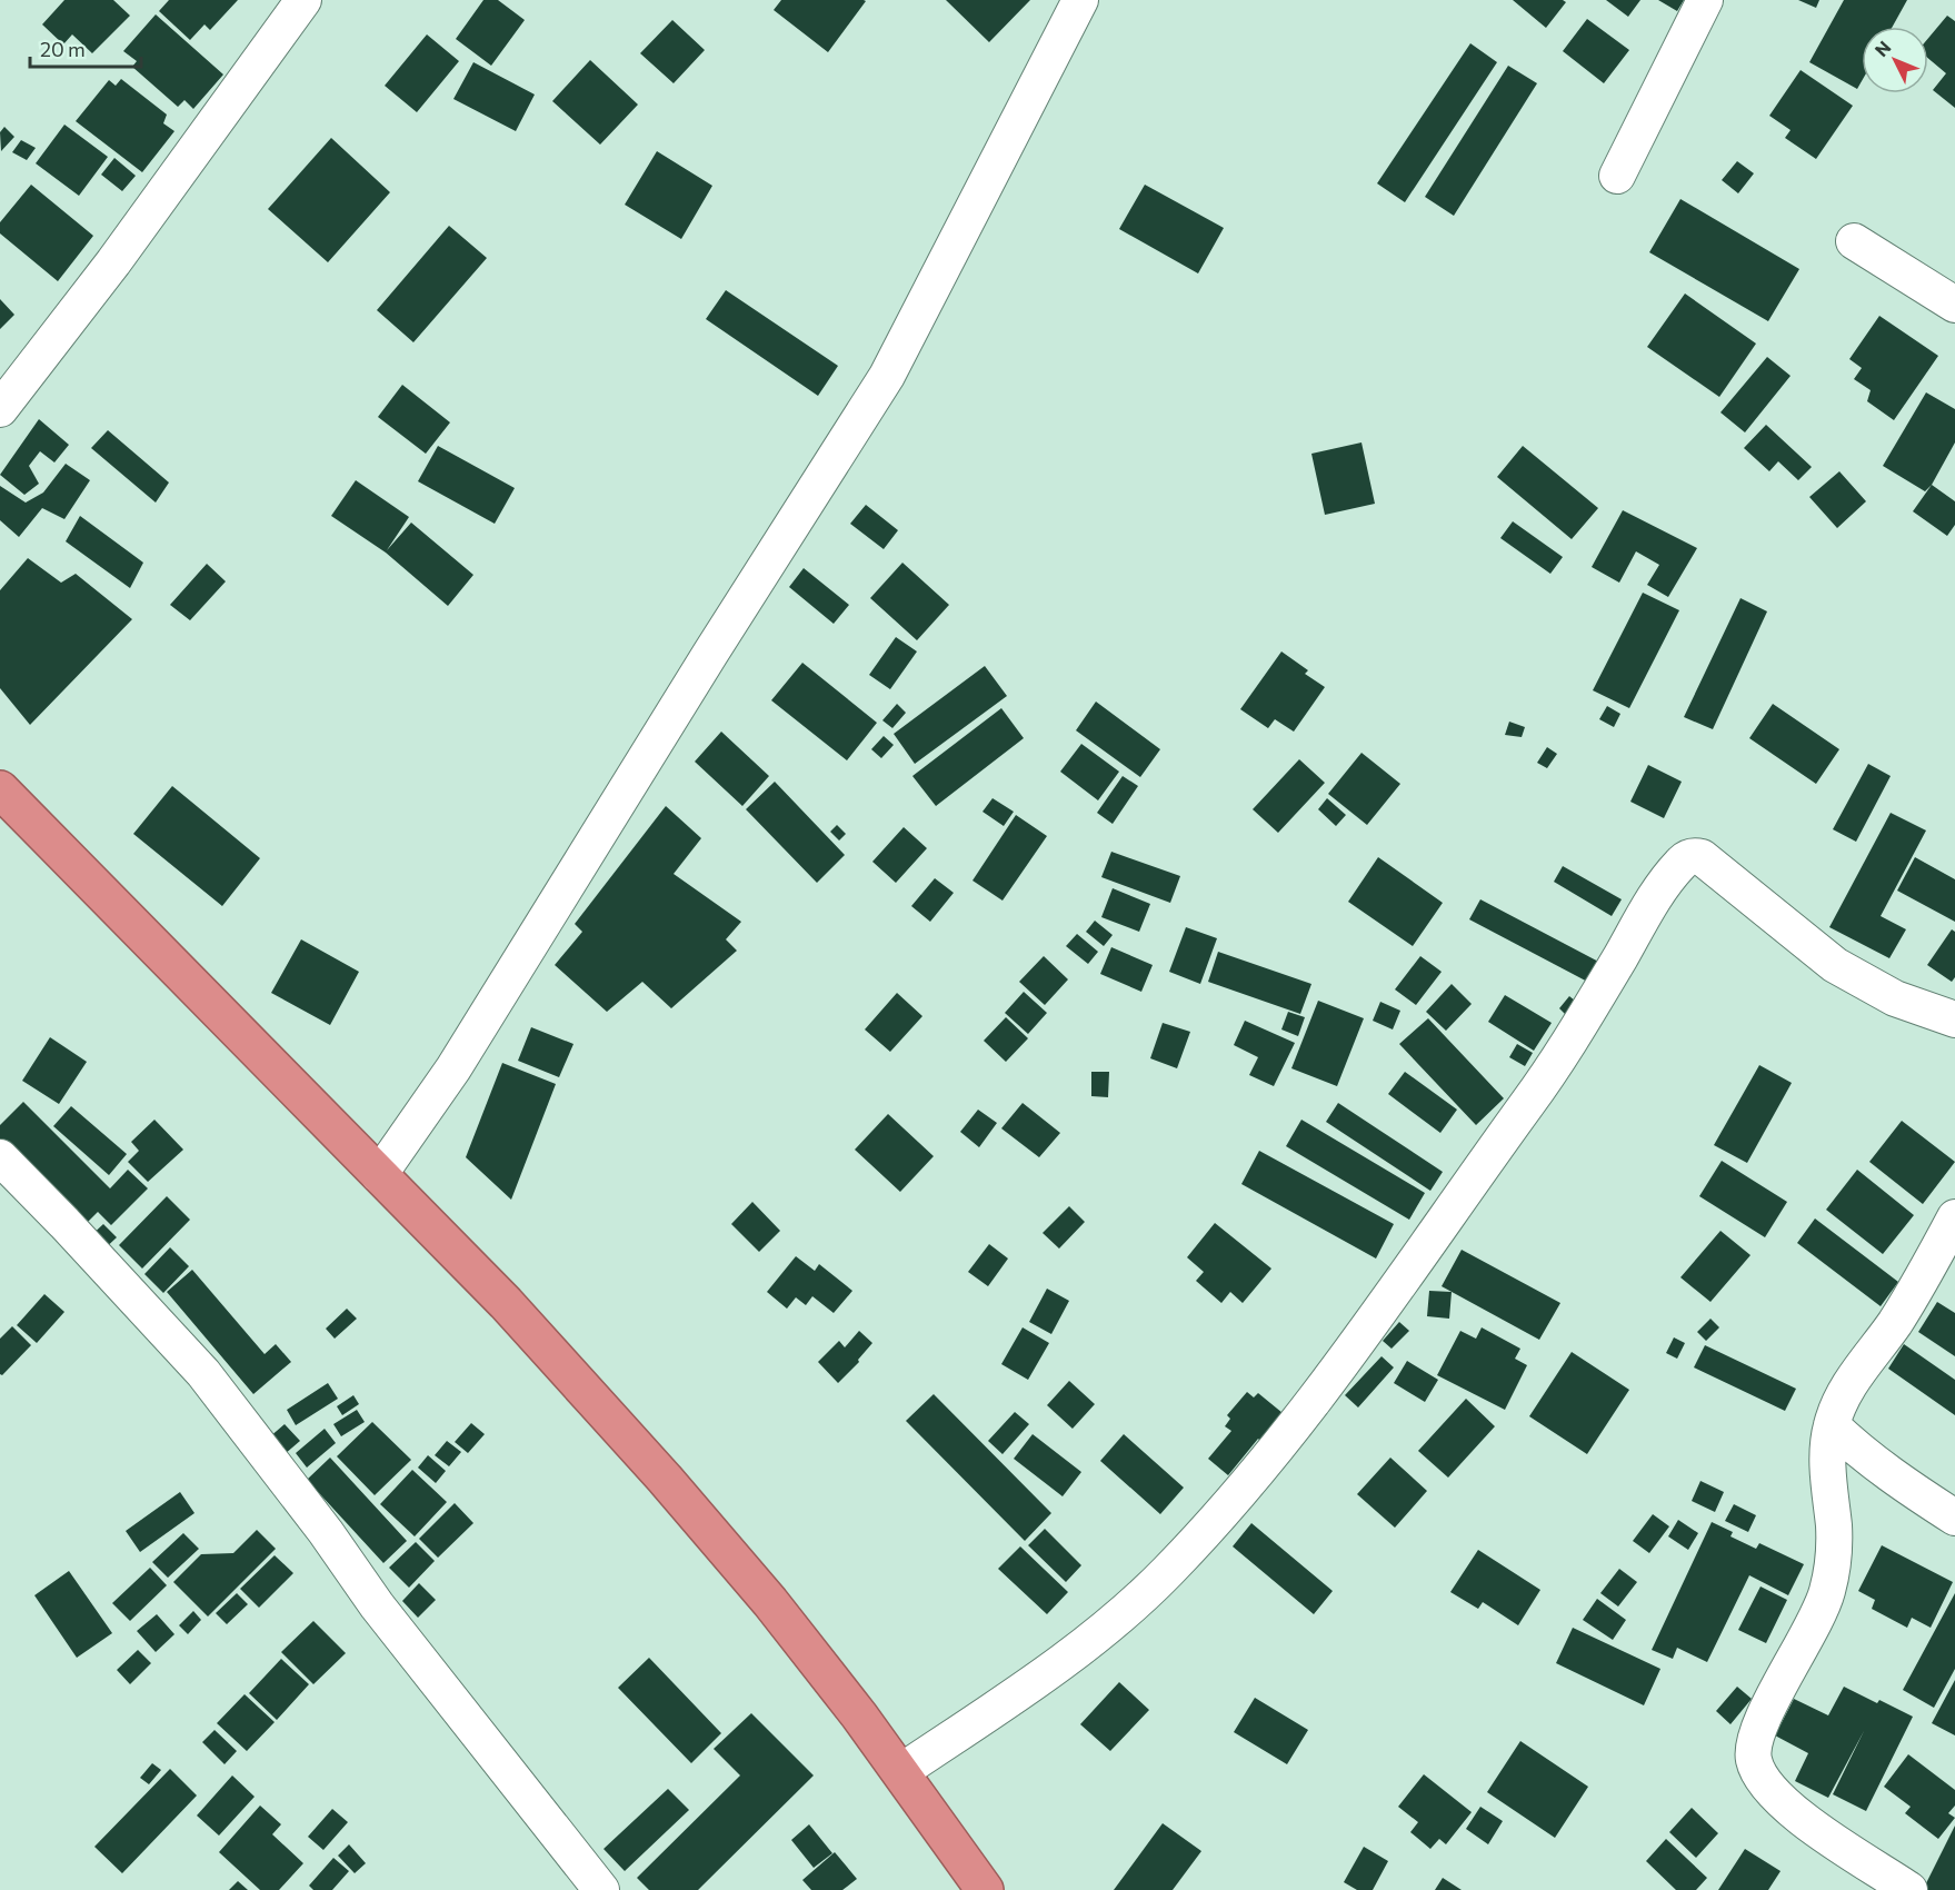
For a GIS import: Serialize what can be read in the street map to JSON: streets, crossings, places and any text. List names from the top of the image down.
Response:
{
  "scale_bar": "20 m",
  "north": "top left"
}
